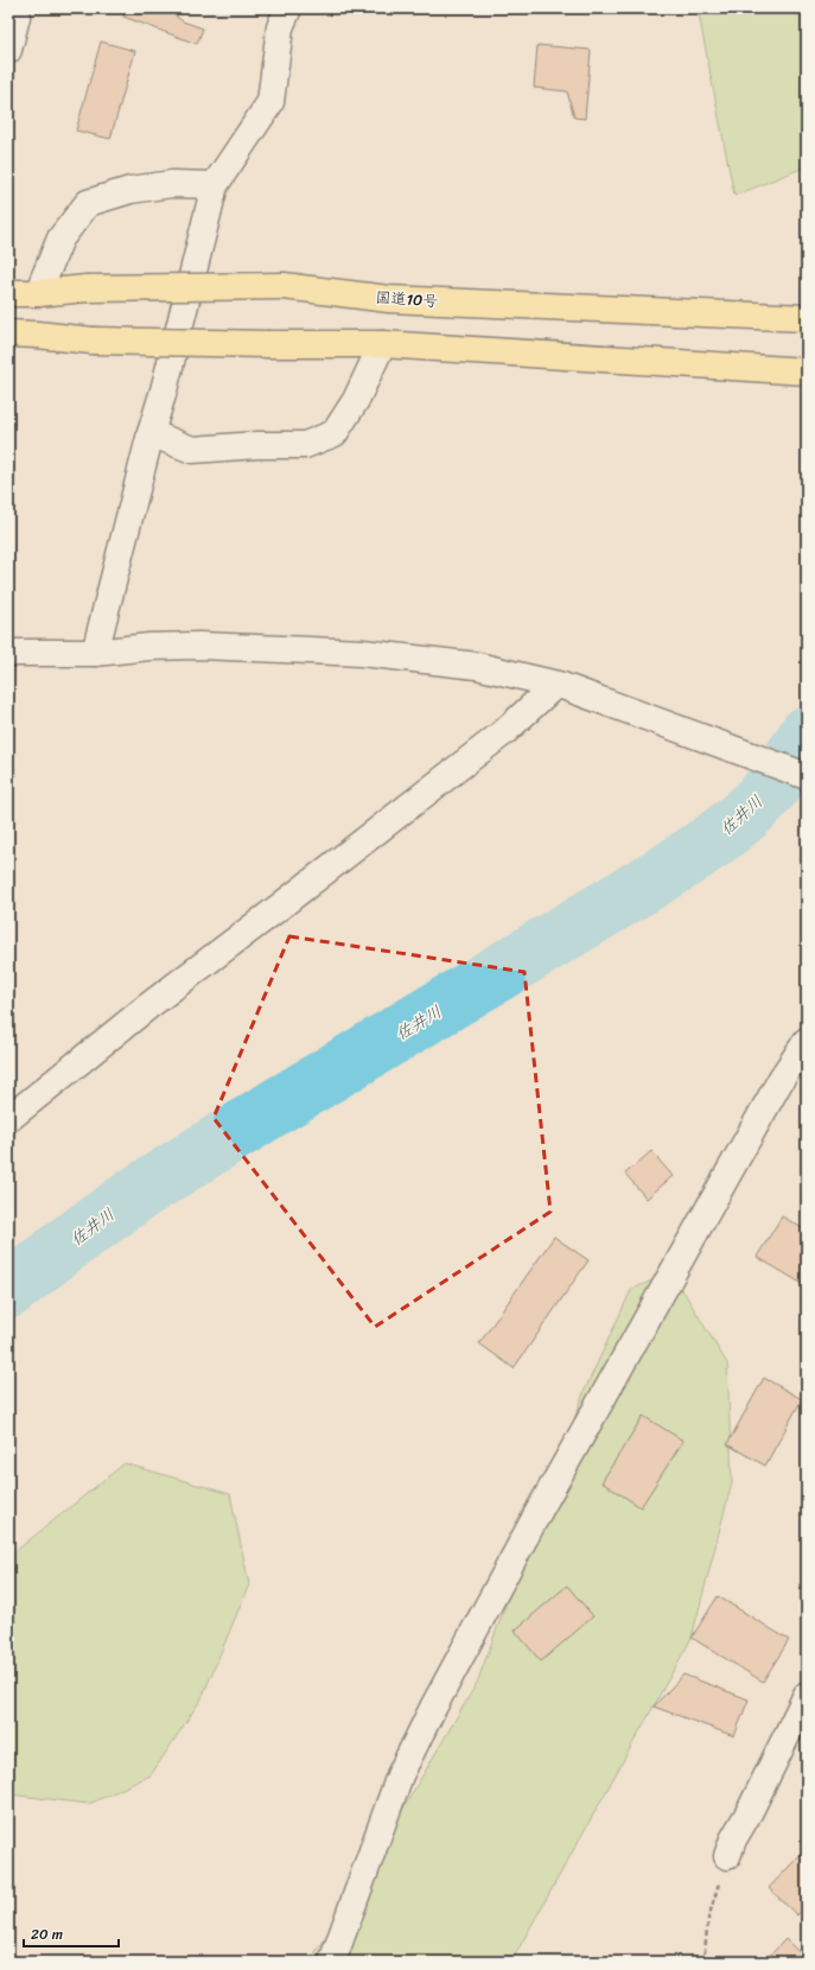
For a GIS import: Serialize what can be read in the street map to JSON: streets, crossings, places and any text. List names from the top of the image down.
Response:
{
  "streets": {
    "highway": ["国道10号"]
  },
  "water": ["佐井川"],
  "scale_bar": "20 m"
}
